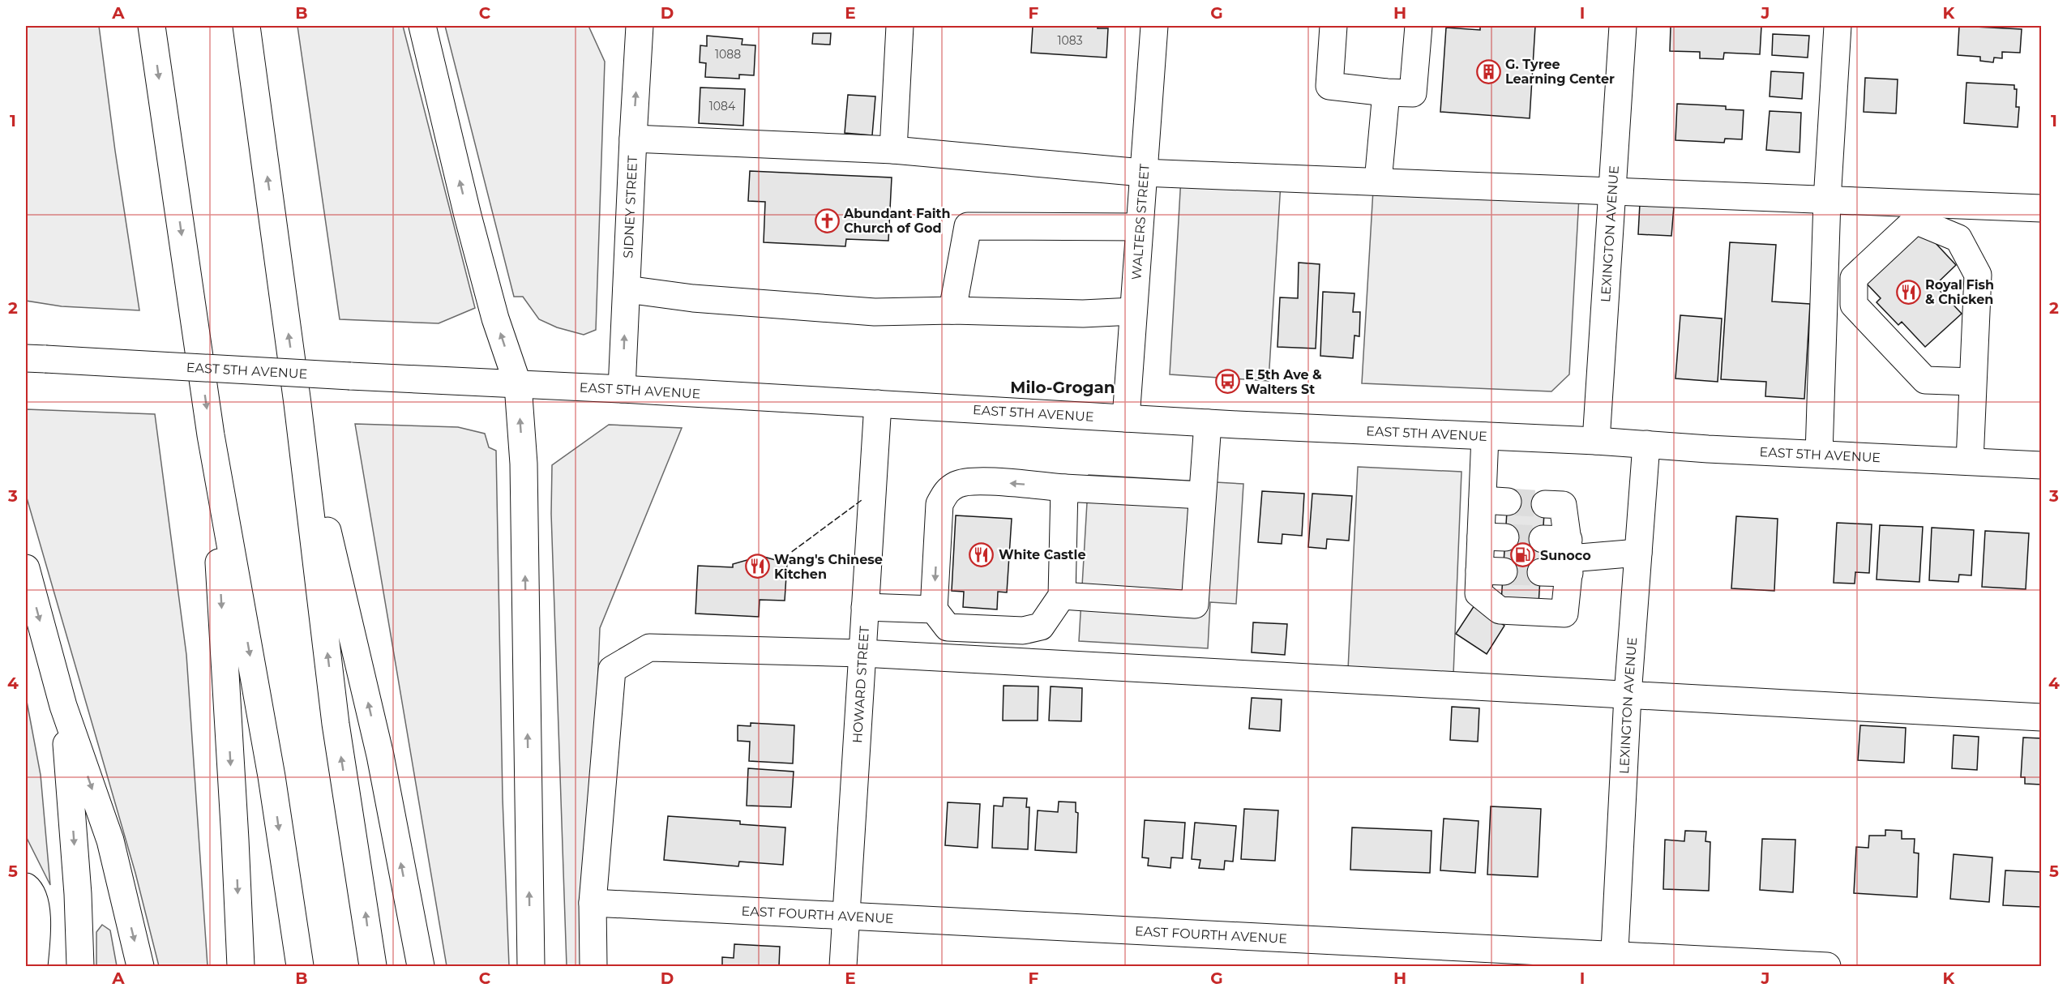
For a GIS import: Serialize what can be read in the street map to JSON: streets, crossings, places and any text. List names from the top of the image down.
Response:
{
  "streets": {
    "main road": [
      "SIDNEY STREET",
      "WALTERS STREET",
      "LEXINGTON AVENUE",
      "EAST 5TH AVENUE",
      "HOWARD STREET",
      "EAST FOURTH AVENUE"
    ]
  },
  "crossings": [
    ["SIDNEY STREET", "EAST 5TH AVENUE"],
    ["WALTERS STREET", "EAST 5TH AVENUE"],
    ["LEXINGTON AVENUE", "EAST 5TH AVENUE"],
    ["LEXINGTON AVENUE", "EAST FOURTH AVENUE"],
    ["EAST 5TH AVENUE", "HOWARD STREET"],
    ["HOWARD STREET", "EAST FOURTH AVENUE"]
  ],
  "districts": ["Milo-Grogan"],
  "places": {
    "building": ["G. Tyree Learning Center"],
    "church": ["Abundant Faith Church of God"],
    "restaurant": ["Royal Fish & Chicken", "White Castle", "Wang's Chinese Kitchen"],
    "bus stop": ["E 5th Ave & Walters St"],
    "fuel station": ["Sunoco"]
  },
  "house_numbers": ["1083", "1088", "1084"],
  "grid": {
    "columns": [
      "A",
      "B",
      "C",
      "D",
      "E",
      "F",
      "G",
      "H",
      "I",
      "J",
      "K"
    ],
    "rows": [
      "1",
      "2",
      "3",
      "4",
      "5"
    ]
  }
}
